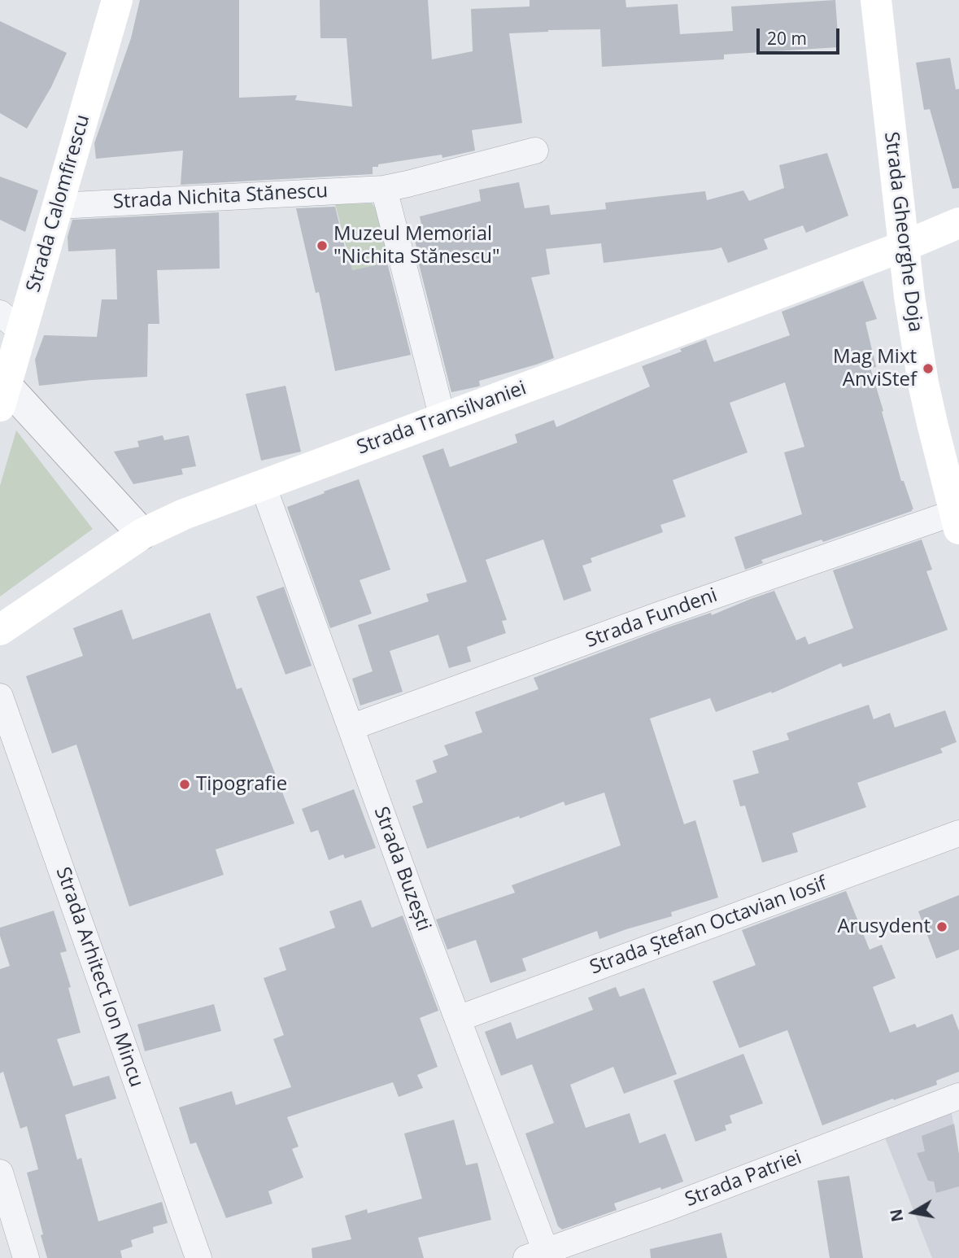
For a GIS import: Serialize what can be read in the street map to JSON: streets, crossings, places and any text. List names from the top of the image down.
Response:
{
  "streets": {
    "main road": ["Strada Calomfirescu", "Strada Gheorghe Doja", "Strada Transilvaniei"],
    "street": [
      "Strada Nichita Stănescu",
      "Strada Fundeni",
      "Strada Buzești",
      "Strada Ștefan Octavian Iosif",
      "Strada Arhitect Ion Mincu",
      "Strada Patriei"
    ]
  },
  "crossings": [
    ["Strada Nichita Stănescu", "Strada Calomfirescu"],
    ["Strada Gheorghe Doja", "Strada Transilvaniei"],
    ["Strada Gheorghe Doja", "Strada Fundeni"],
    ["Strada Transilvaniei", "Strada Buzești"],
    ["Strada Fundeni", "Strada Buzești"],
    ["Strada Buzești", "Strada Ștefan Octavian Iosif"],
    ["Strada Buzești", "Strada Patriei"]
  ],
  "places": [
    "Muzeul Memorial \"Nichita Stănescu\"",
    "Mag Mixt AnviStef",
    "Tipografie",
    "Arusydent"
  ],
  "scale_bar": "20 m",
  "north": "left"
}
